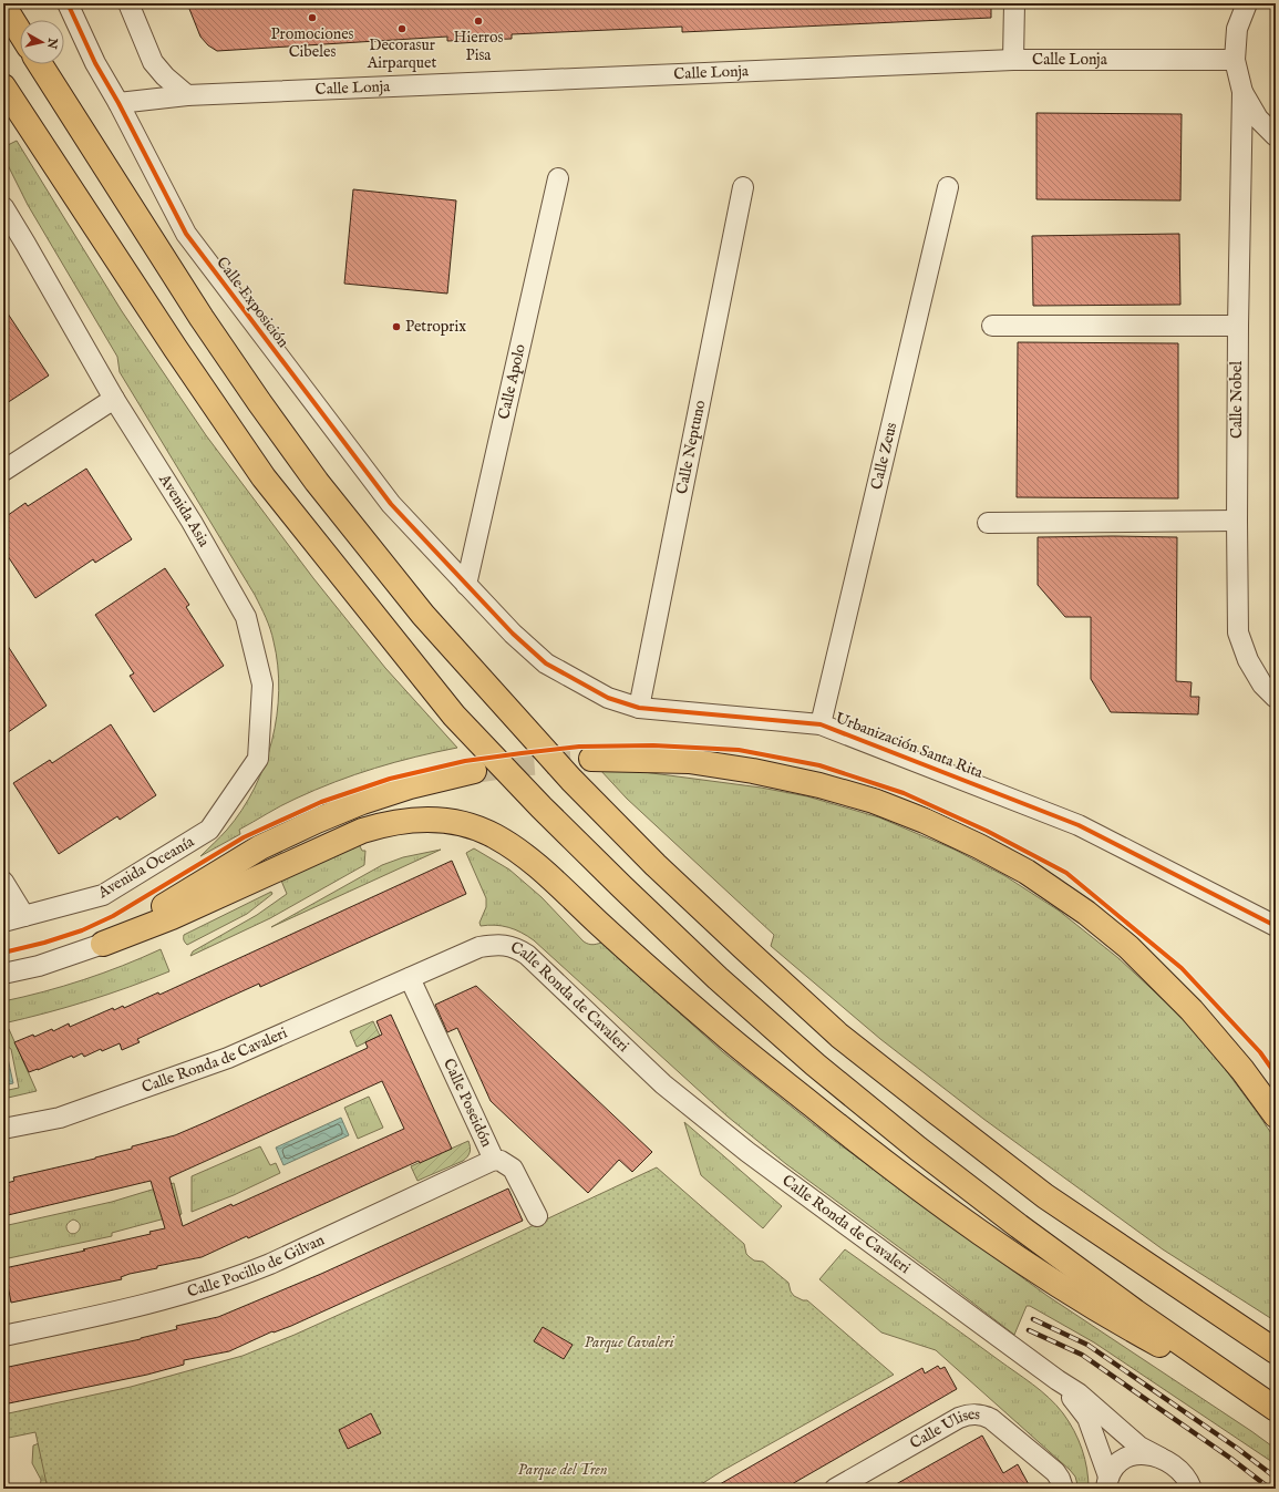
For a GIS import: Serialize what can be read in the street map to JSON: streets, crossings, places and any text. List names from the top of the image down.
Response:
{
  "streets": {
    "street": [
      "Calle Lonja",
      "Calle Exposición",
      "Calle Apolo",
      "Calle Nobel",
      "Calle Neptuno",
      "Calle Zeus",
      "Avenida Asia",
      "Urbanización Santa Rita",
      "Avenida Oceanía",
      "Calle Ronda de Cavaleri",
      "Calle Poseidón",
      "Calle Pocillo de Gilvan",
      "Calle Ulises"
    ]
  },
  "crossings": [
    ["Calle Lonja", "Calle Exposición"],
    ["Calle Exposición", "Calle Apolo"],
    ["Calle Exposición", "Urbanización Santa Rita"],
    ["Calle Apolo", "Urbanización Santa Rita"],
    ["Calle Neptuno", "Urbanización Santa Rita"],
    ["Calle Zeus", "Urbanización Santa Rita"],
    ["Avenida Asia", "Avenida Oceanía"],
    ["Calle Ronda de Cavaleri", "Calle Poseidón"],
    ["Calle Poseidón", "Calle Pocillo de Gilvan"]
  ],
  "parks": ["Parque Cavaleri", "Parque del Tren"],
  "places": [
    "Promociones Cibeles",
    "Hierros Pisa",
    "Decorasur Airparquet",
    "Petroprix"
  ],
  "north": "right"
}
